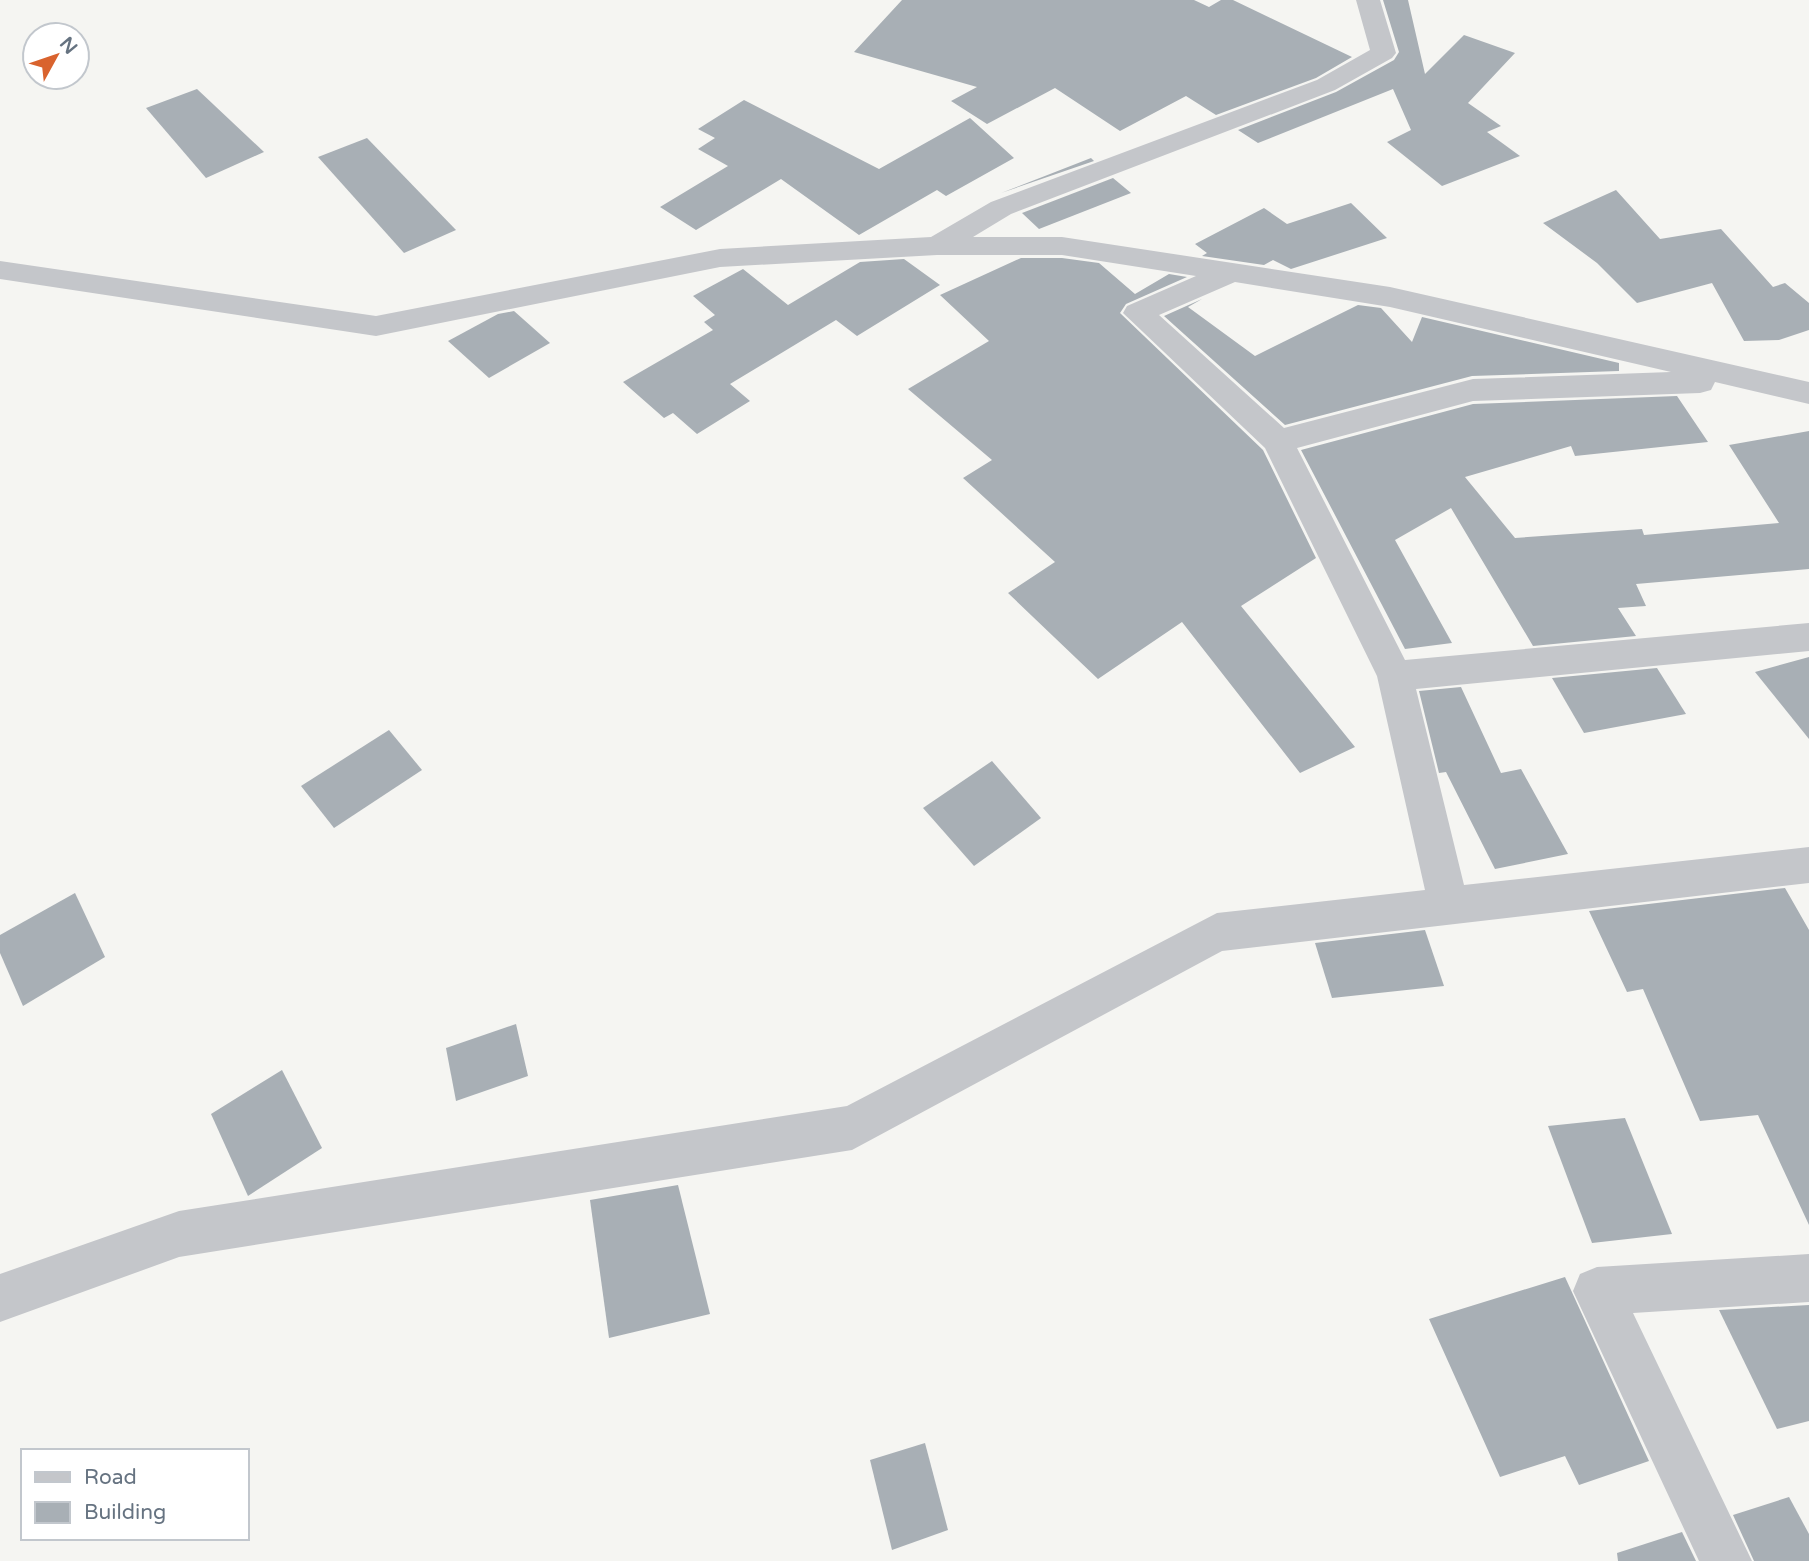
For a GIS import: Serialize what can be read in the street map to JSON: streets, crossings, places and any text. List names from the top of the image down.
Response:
{
  "legend": ["Road", "Building"],
  "north": "top right"
}
